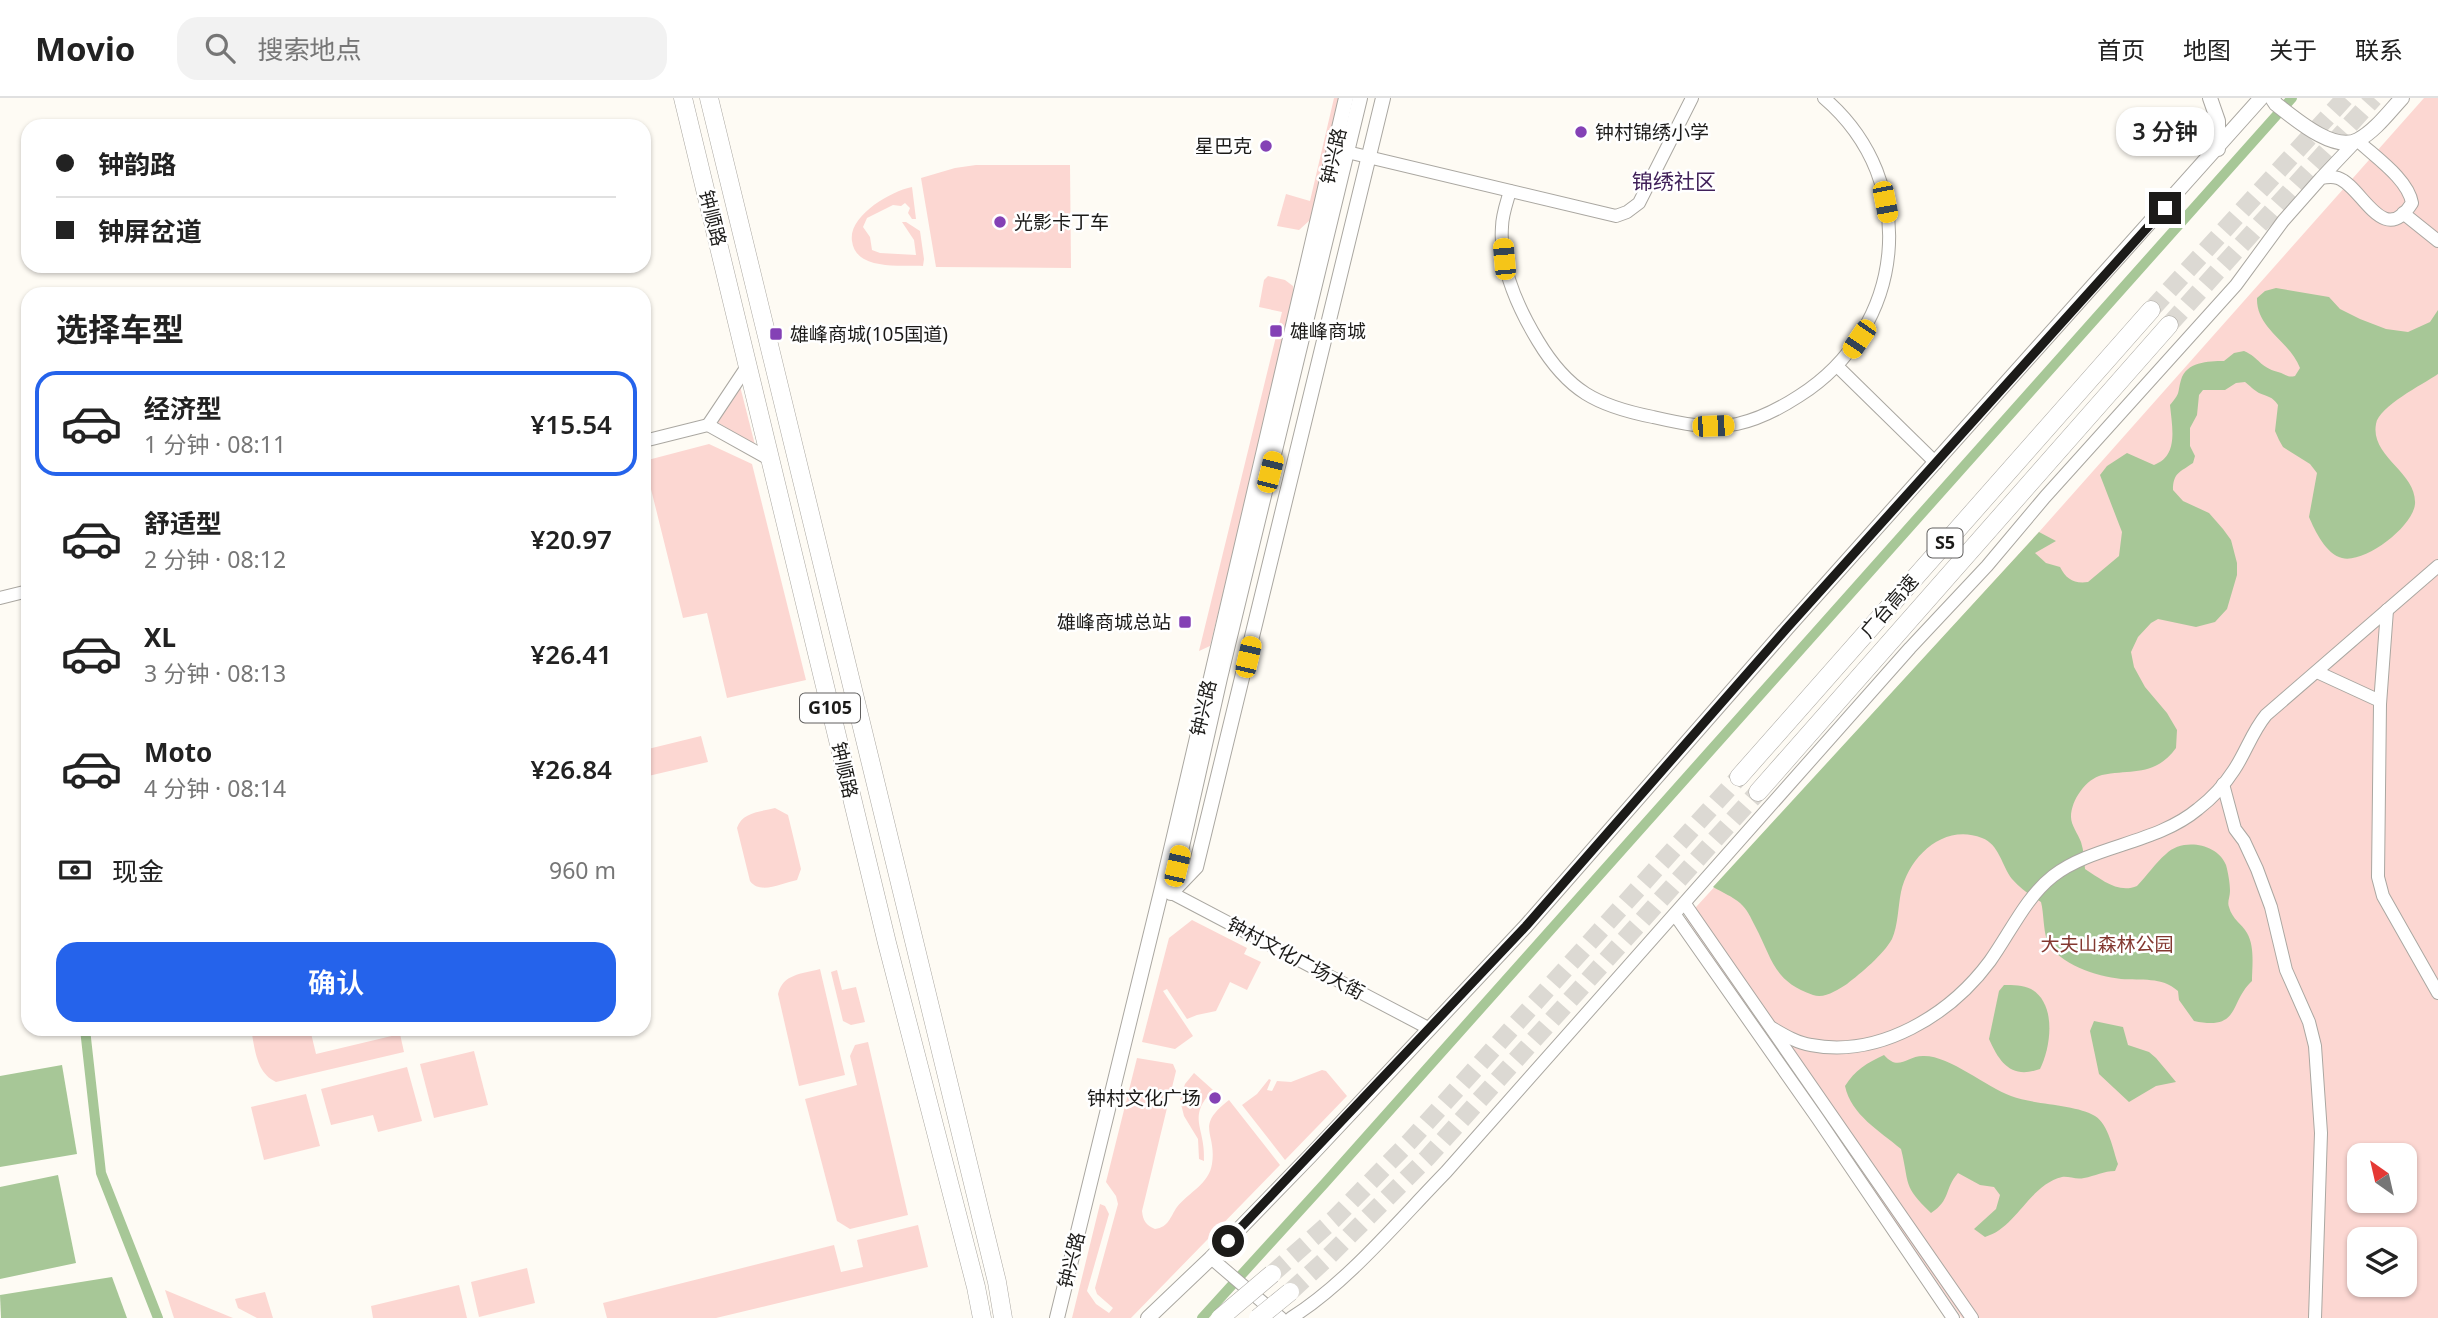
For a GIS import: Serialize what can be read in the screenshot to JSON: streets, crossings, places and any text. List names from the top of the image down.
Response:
{
  "streets": {
    "highway": [
      "钟顺路",
      "S5",
      "广台高速",
      "G105"
    ],
    "main road": ["钟兴路"],
    "street": ["钟村文化广场大街"]
  },
  "crossings": [
    ["钟兴路", "钟村文化广场大街"]
  ],
  "districts": ["锦绣社区"],
  "parks": ["大夫山森林公园"],
  "places": {
    "other": [
      "钟村锦绣小学",
      "星巴克",
      "光影卡丁车",
      "钟村文化广场"
    ],
    "transit": ["雄峰商城", "雄峰商城(105国道)", "雄峰商城总站"]
  },
  "north": "top left",
  "page": {
    "header": "Movio",
    "search": "搜索地点",
    "nav": [
      "首页",
      "地图",
      "关于",
      "联系"
    ],
    "bubble": "3 分钟",
    "banner": ["钟韵路", "钟屏岔道"],
    "heading": "选择车型",
    "list": [
      {
        "name": "经济型",
        "note": "1 分钟 · 08:11",
        "value": "¥15.54"
      },
      {
        "name": "舒适型",
        "note": "2 分钟 · 08:12",
        "value": "¥20.97"
      },
      {
        "name": "XL",
        "note": "3 分钟 · 08:13",
        "value": "¥26.41"
      },
      {
        "name": "Moto",
        "note": "4 分钟 · 08:14",
        "value": "¥26.84"
      }
    ],
    "pay": ["现金", "960 m"],
    "buttons": "确认"
  }
}
